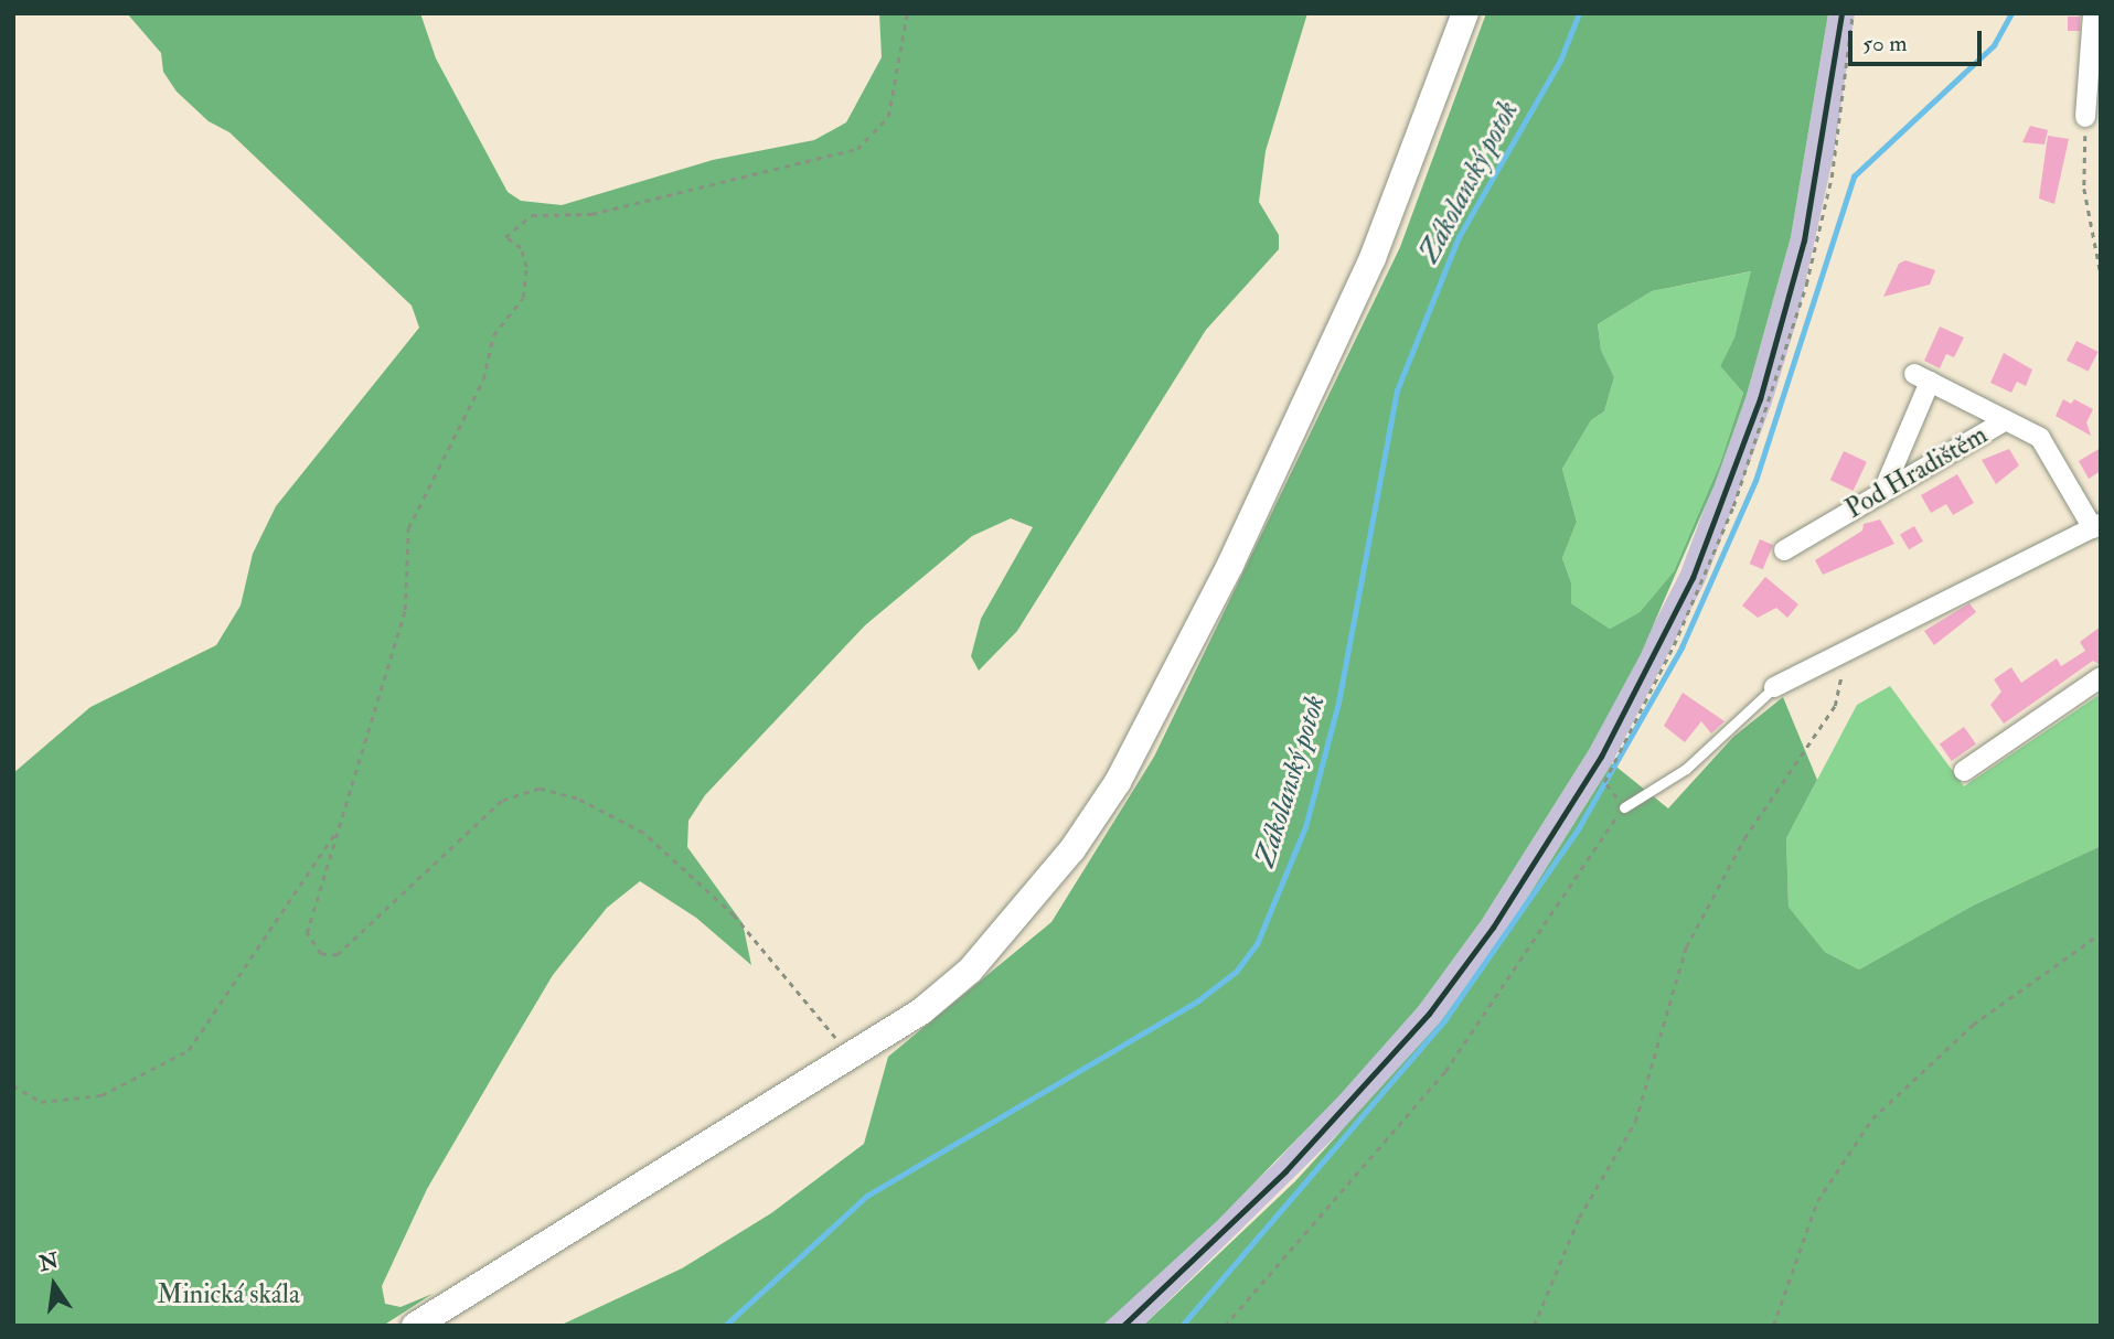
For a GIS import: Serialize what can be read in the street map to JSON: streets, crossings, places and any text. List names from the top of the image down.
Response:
{
  "streets": {
    "street": ["Pod Hradištěm"]
  },
  "water": ["Zákolanský potok"],
  "parks": ["Minická skála"],
  "scale_bar": "50 m",
  "north": "top"
}
